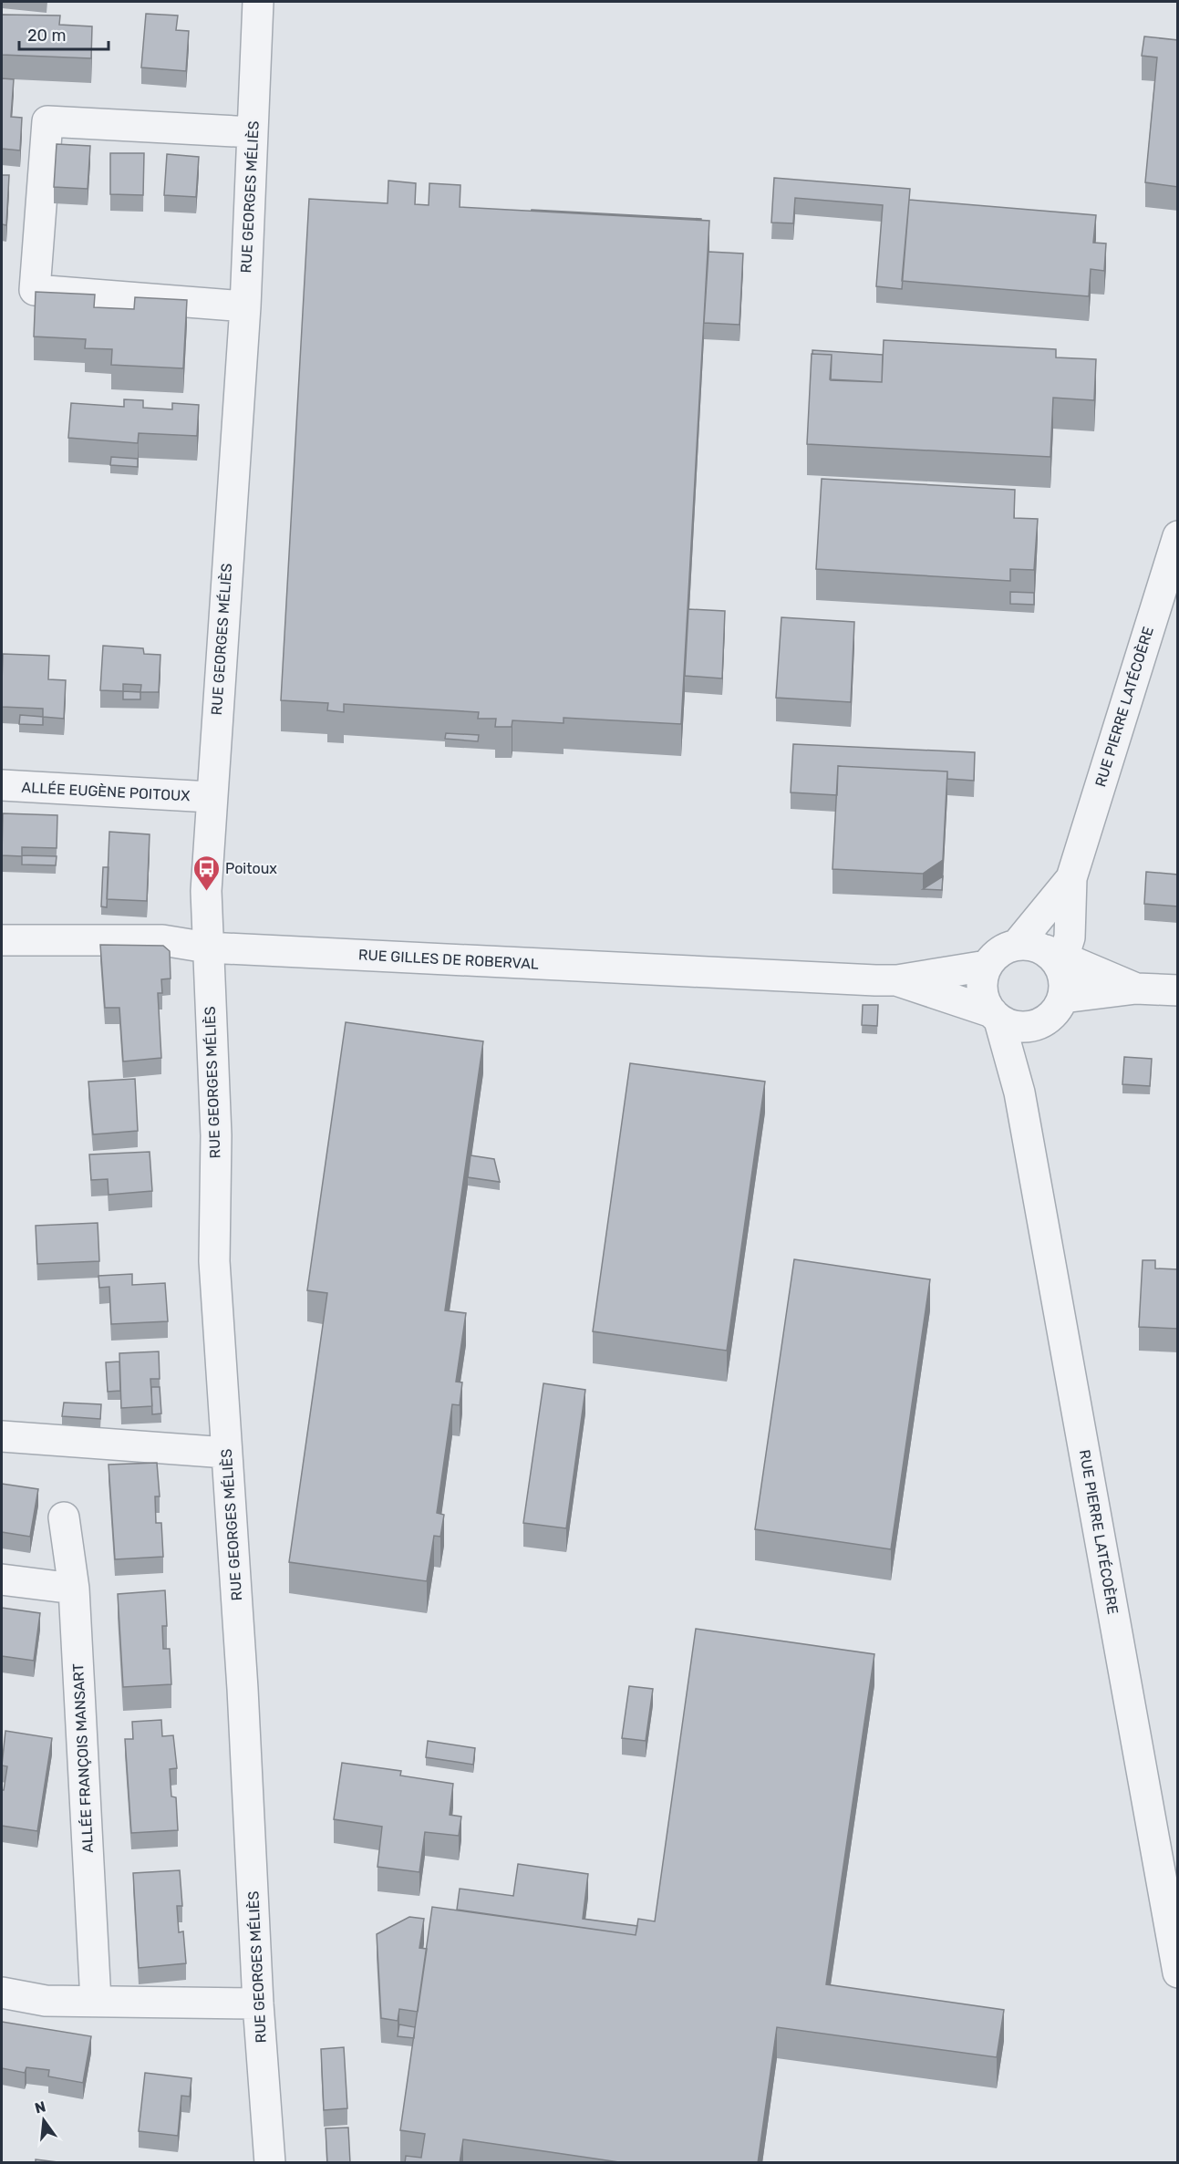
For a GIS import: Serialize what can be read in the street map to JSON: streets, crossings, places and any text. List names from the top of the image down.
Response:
{
  "streets": {
    "street": [
      "RUE GEORGES MÉLIÈS",
      "RUE PIERRE LATÉCOÈRE",
      "ALLÉE EUGÈNE POITOUX",
      "RUE GILLES DE ROBERVAL",
      "ALLÉE FRANÇOIS MANSART"
    ]
  },
  "crossings": [
    ["RUE GEORGES MÉLIÈS", "ALLÉE EUGÈNE POITOUX"],
    ["RUE GEORGES MÉLIÈS", "RUE GILLES DE ROBERVAL"],
    ["RUE PIERRE LATÉCOÈRE", "RUE GILLES DE ROBERVAL"]
  ],
  "places": {
    "bus stop": ["Poitoux"]
  },
  "scale_bar": "20 m",
  "north": "top"
}
